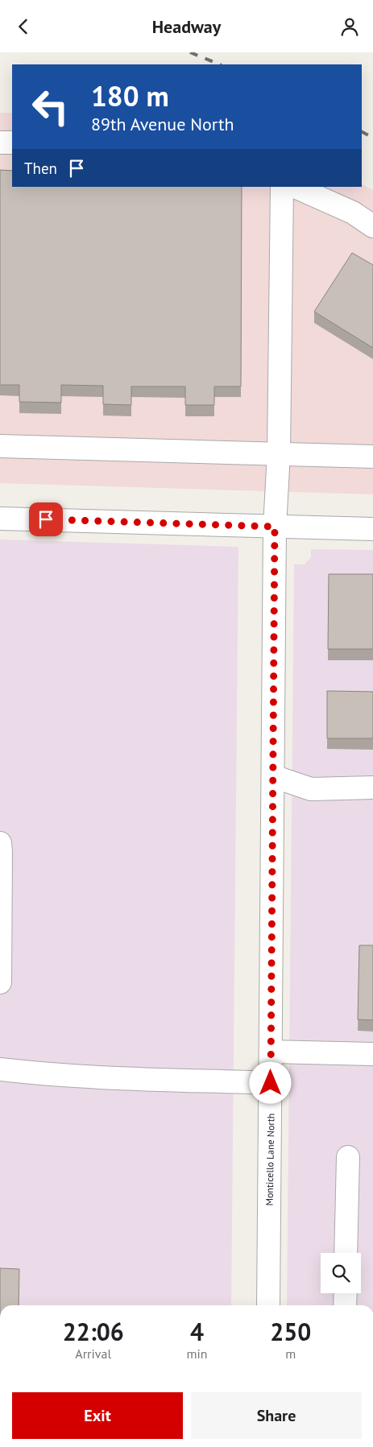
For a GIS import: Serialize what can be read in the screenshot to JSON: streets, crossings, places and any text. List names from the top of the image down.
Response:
{
  "streets": {
    "street": ["Monticello Lane North"]
  },
  "page": {
    "header": "Headway",
    "turn": ["180 m", "89th Avenue North"],
    "then": "Then",
    "eta": [
      "22:06",
      "Arrival",
      "4",
      "min",
      "250",
      "m"
    ],
    "buttons": ["Exit", "Share"]
  }
}
